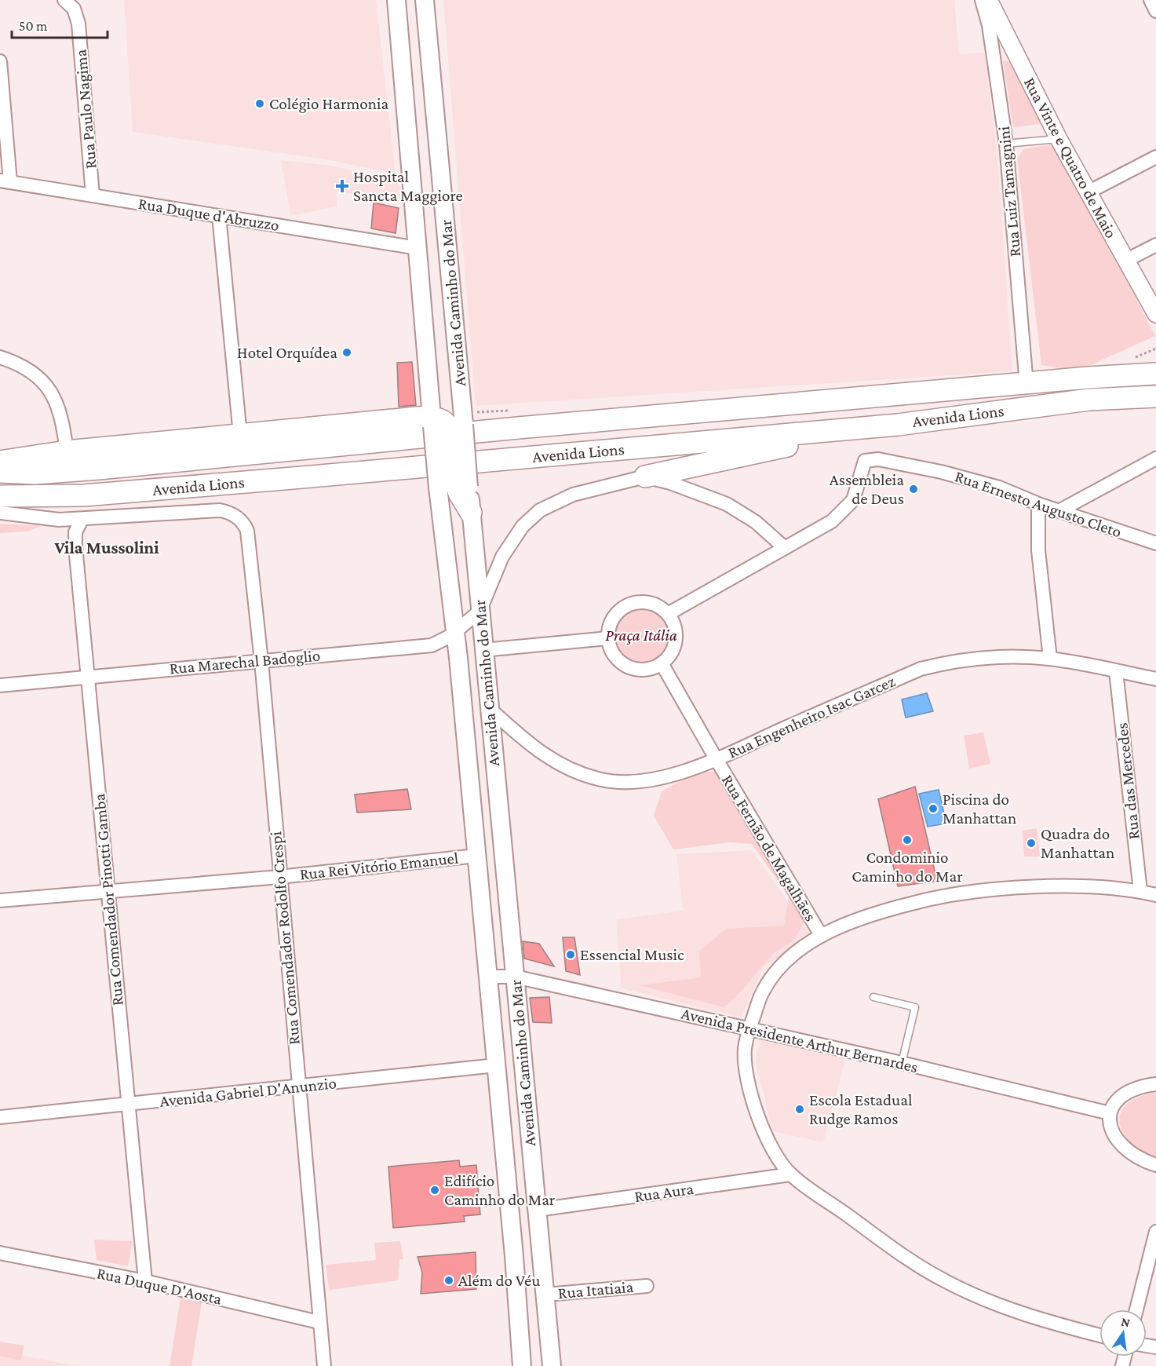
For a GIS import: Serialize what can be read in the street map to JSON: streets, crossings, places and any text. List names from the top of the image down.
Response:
{
  "streets": {
    "highway": ["Avenida Lions"],
    "main road": ["Avenida Caminho do Mar"],
    "street": [
      "Rua Paulo Nagima",
      "Rua Vinte e Quatro de Maio",
      "Rua Luiz Tamagnini",
      "Rua Duque d'Abruzzo",
      "Rua Ernesto Augusto Cleto",
      "Rua Marechal Badoglio",
      "Rua Engenheiro Isac Garcez",
      "Rua das Mercedes",
      "Rua Fernão de Magalhães",
      "Rua Rei Vitório Emanuel",
      "Rua Comendador Pinotti Gamba",
      "Rua Comendador Rodolfo Crespi",
      "Avenida Presidente Arthur Bernardes",
      "Avenida Gabriel D'Anunzio",
      "Rua Aura",
      "Rua Duque D'Aosta",
      "Rua Itatiaia"
    ]
  },
  "crossings": [
    ["Rua Paulo Nagima", "Rua Duque d'Abruzzo"],
    ["Rua Luiz Tamagnini", "Avenida Lions"],
    ["Rua Duque d'Abruzzo", "Avenida Caminho do Mar"],
    ["Avenida Caminho do Mar", "Rua Marechal Badoglio"],
    ["Avenida Caminho do Mar", "Rua Engenheiro Isac Garcez"],
    ["Avenida Caminho do Mar", "Rua Rei Vitório Emanuel"],
    ["Avenida Caminho do Mar", "Avenida Presidente Arthur Bernardes"],
    ["Avenida Caminho do Mar", "Avenida Gabriel D'Anunzio"],
    ["Avenida Caminho do Mar", "Rua Aura"],
    ["Avenida Caminho do Mar", "Rua Itatiaia"],
    ["Rua Marechal Badoglio", "Rua Comendador Pinotti Gamba"],
    ["Rua Marechal Badoglio", "Rua Comendador Rodolfo Crespi"],
    ["Rua Engenheiro Isac Garcez", "Rua das Mercedes"],
    ["Rua Engenheiro Isac Garcez", "Rua Fernão de Magalhães"],
    ["Rua Rei Vitório Emanuel", "Rua Comendador Pinotti Gamba"],
    ["Rua Rei Vitório Emanuel", "Rua Comendador Rodolfo Crespi"],
    ["Rua Comendador Pinotti Gamba", "Rua Comendador Rodolfo Crespi"],
    ["Rua Comendador Pinotti Gamba", "Avenida Gabriel D'Anunzio"],
    ["Rua Comendador Pinotti Gamba", "Rua Duque D'Aosta"],
    ["Rua Comendador Rodolfo Crespi", "Avenida Gabriel D'Anunzio"],
    ["Rua Comendador Rodolfo Crespi", "Rua Duque D'Aosta"]
  ],
  "districts": ["Vila Mussolini"],
  "parks": ["Praça Itália"],
  "places": {
    "other": [
      "Colégio Harmonia",
      "Hotel Orquídea",
      "Assembleia de Deus",
      "Piscina do Manhattan",
      "Condominio Caminho do Mar",
      "Quadra do Manhattan",
      "Essencial Music",
      "Escola Estadual Rudge Ramos",
      "Edifício Caminho do Mar",
      "Além do Véu"
    ],
    "health": ["Hospital Sancta Maggiore"]
  },
  "scale_bar": "50 m",
  "north": "top"
}
